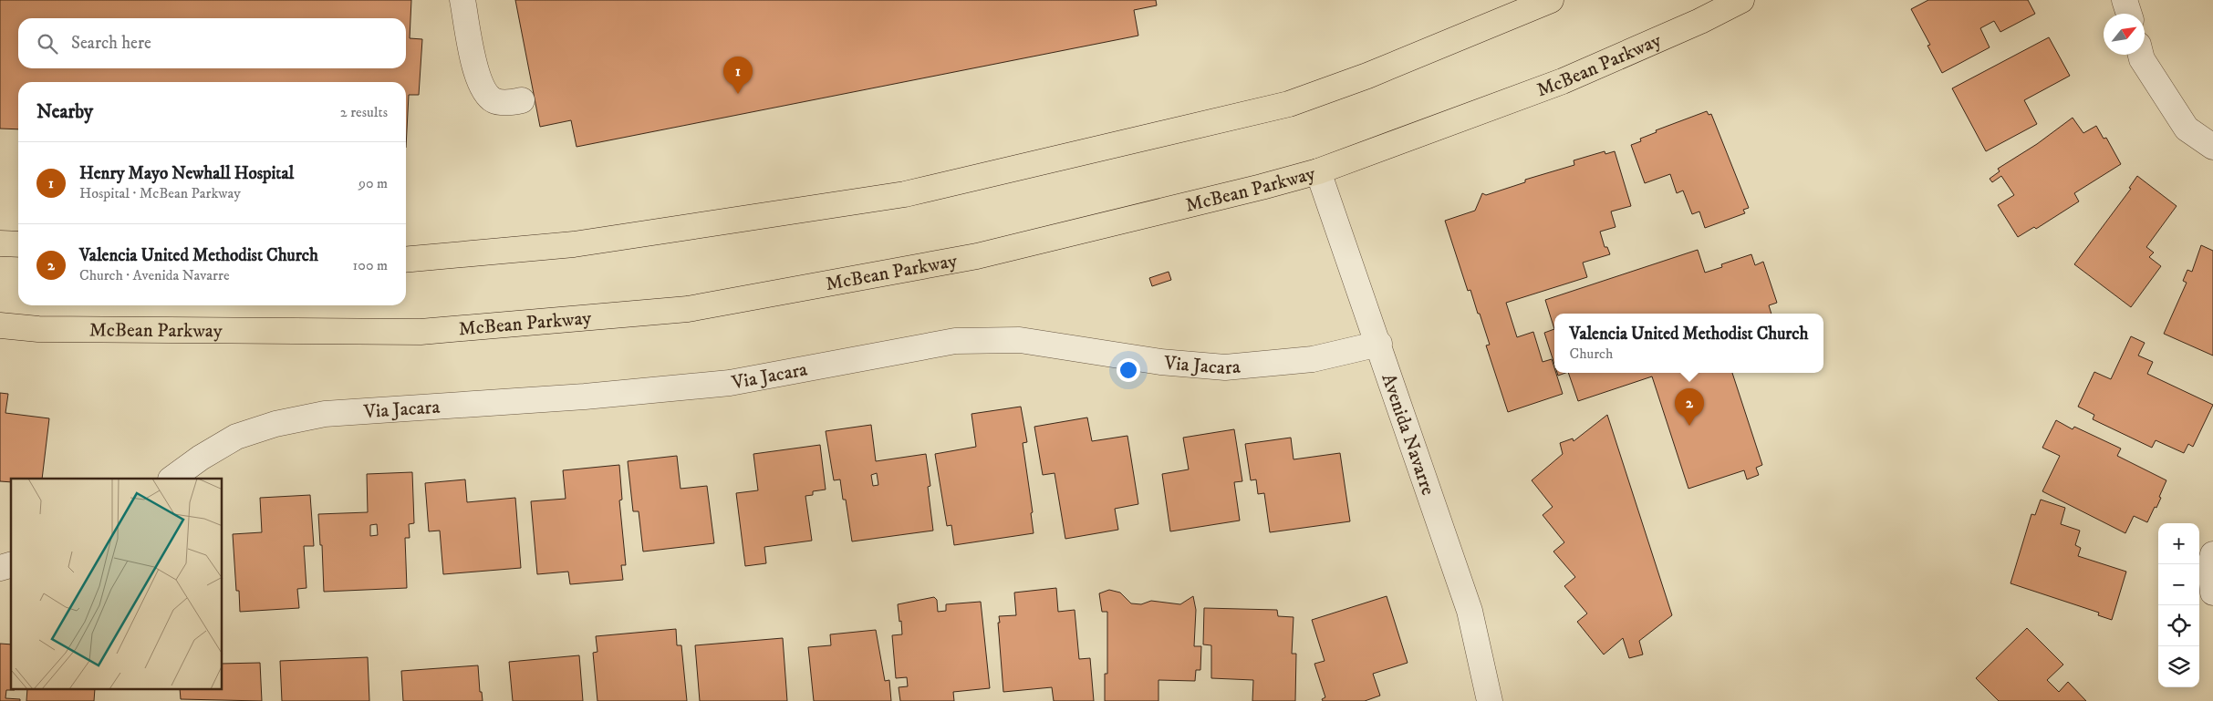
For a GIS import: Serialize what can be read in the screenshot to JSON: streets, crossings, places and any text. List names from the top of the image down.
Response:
{
  "streets": {
    "main road": ["McBean Parkway"],
    "street": ["Via Jacara", "Avenida Navarre"]
  },
  "crossings": [
    ["McBean Parkway", "Avenida Navarre"],
    ["Via Jacara", "Avenida Navarre"]
  ],
  "north": "top right",
  "page": {
    "search": "Search here",
    "pins": ["1", "2"],
    "heading": ["Nearby", "2 results"],
    "list": [
      {
        "mark": "1",
        "name": "Henry Mayo Newhall Hospital",
        "note": "Hospital · McBean Parkway",
        "value": "90 m"
      },
      {
        "mark": "2",
        "name": "Valencia United Methodist Church",
        "note": "Church · Avenida Navarre",
        "value": "100 m"
      }
    ],
    "popup": ["Valencia United Methodist Church", "Church"],
    "map_buttons": ["+", "−"]
  }
}
